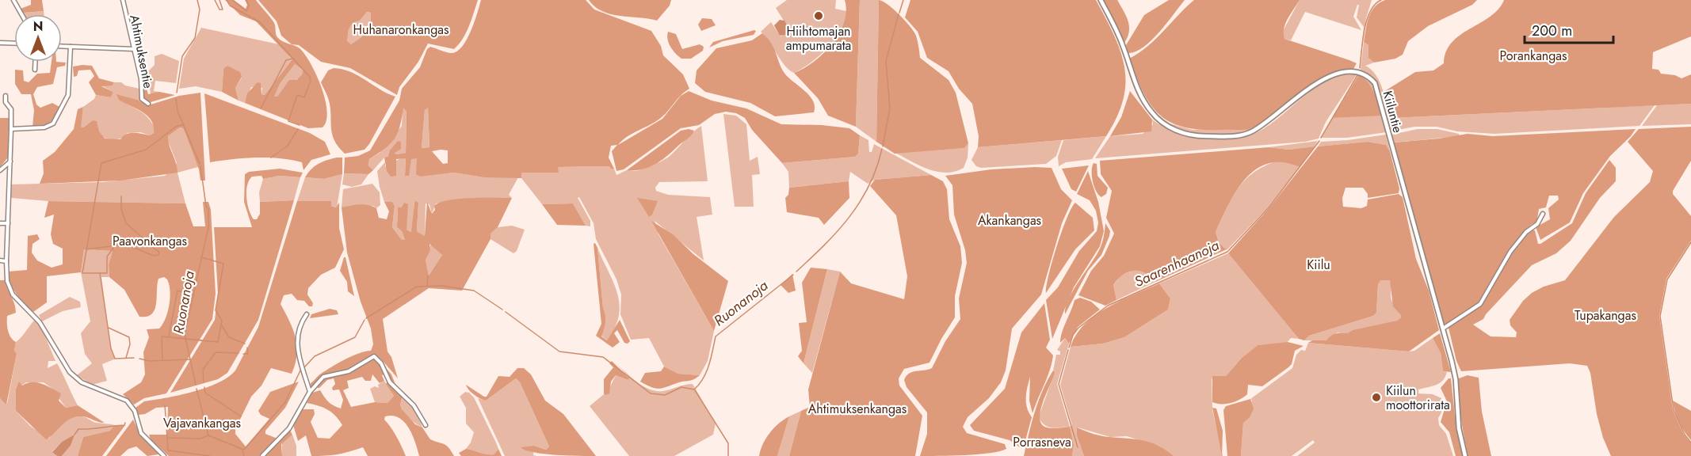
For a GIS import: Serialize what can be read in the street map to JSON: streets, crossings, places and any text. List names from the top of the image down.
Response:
{
  "streets": {
    "street": ["Ahtimuksentie", "Kiiluntie"]
  },
  "water": ["Saarenhaanoja", "Ruonanoja"],
  "parks": [
    "Huhanaronkangas",
    "Porankangas",
    "Akankangas",
    "Paavonkangas",
    "Kiilu",
    "Tupakangas",
    "Ahtimuksenkangas",
    "Vajavankangas",
    "Porrasneva"
  ],
  "places": ["Hiihtomajan ampumarata", "Kiilun moottorirata"],
  "scale_bar": "200 m",
  "north": "top"
}
